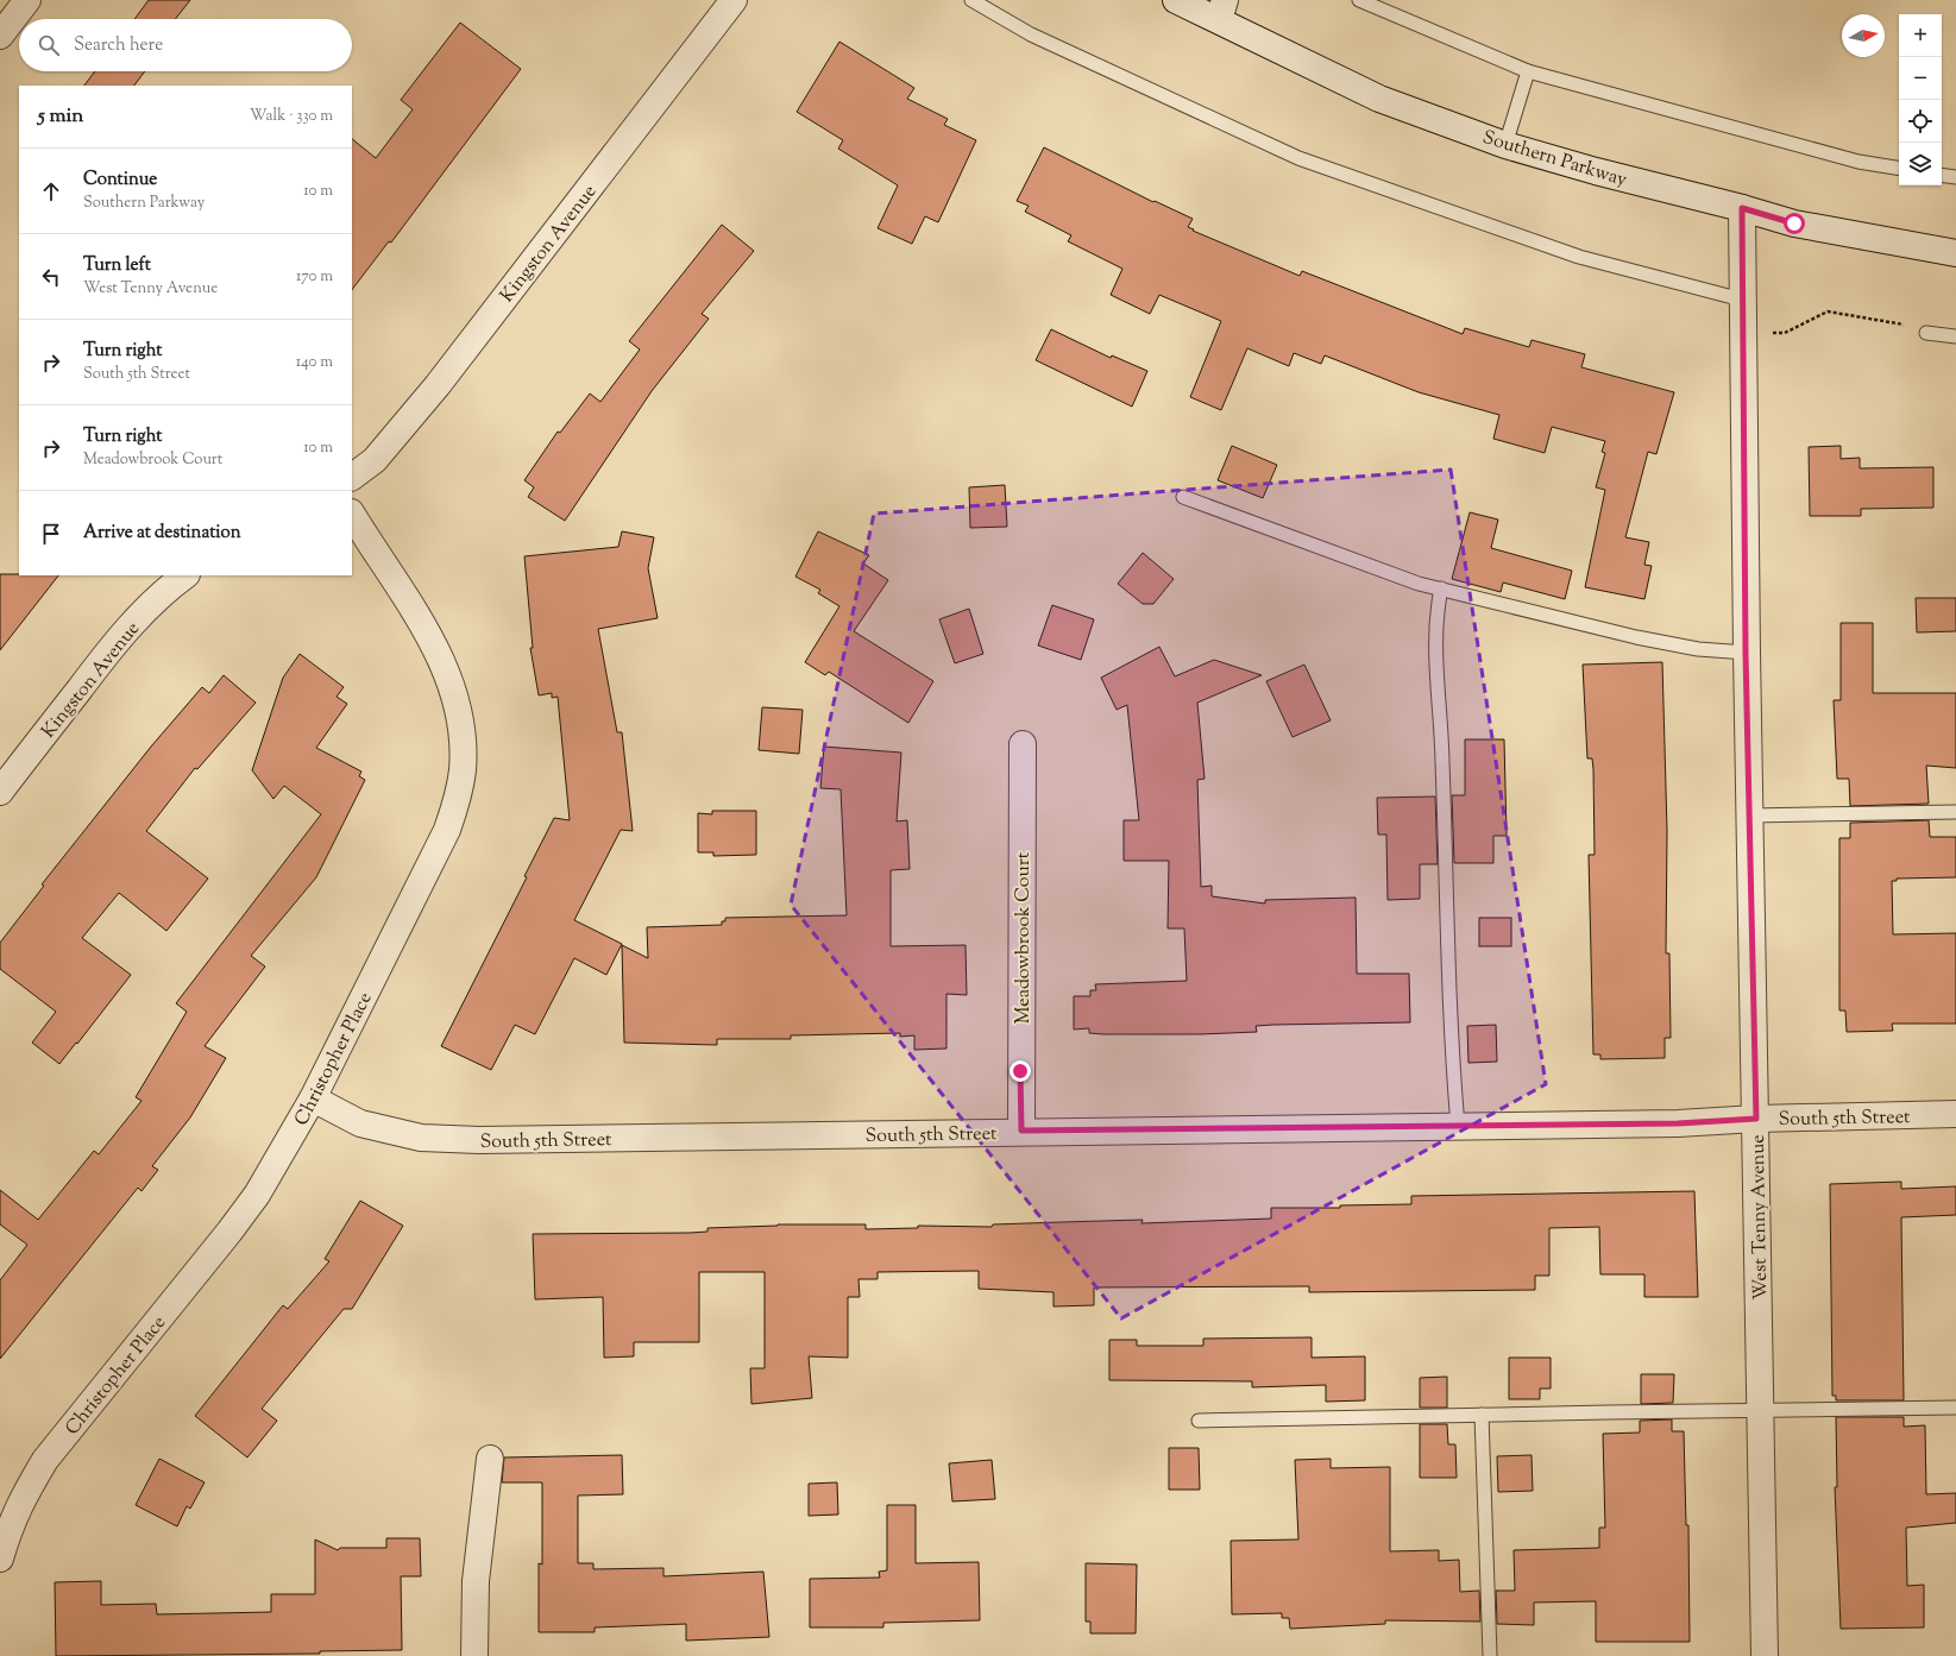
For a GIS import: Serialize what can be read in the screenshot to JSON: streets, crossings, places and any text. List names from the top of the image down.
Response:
{
  "streets": {
    "street": [
      "Southern Parkway",
      "Kingston Avenue",
      "Meadowbrook Court",
      "Christopher Place",
      "South 5th Street",
      "West Tenny Avenue"
    ]
  },
  "crossings": [
    ["Southern Parkway", "West Tenny Avenue"],
    ["Meadowbrook Court", "South 5th Street"],
    ["Christopher Place", "South 5th Street"],
    ["South 5th Street", "West Tenny Avenue"]
  ],
  "north": "right",
  "page": {
    "map_buttons": ["+", "−"],
    "search": "Search here",
    "heading": ["5 min", "Walk · 330 m"],
    "list": [
      ["Continue", "Southern Parkway", "10 m"],
      ["Turn left", "West Tenny Avenue", "170 m"],
      ["Turn right", "South 5th Street", "140 m"],
      ["Turn right", "Meadowbrook Court", "10 m"],
      "Arrive at destination"
    ]
  }
}
